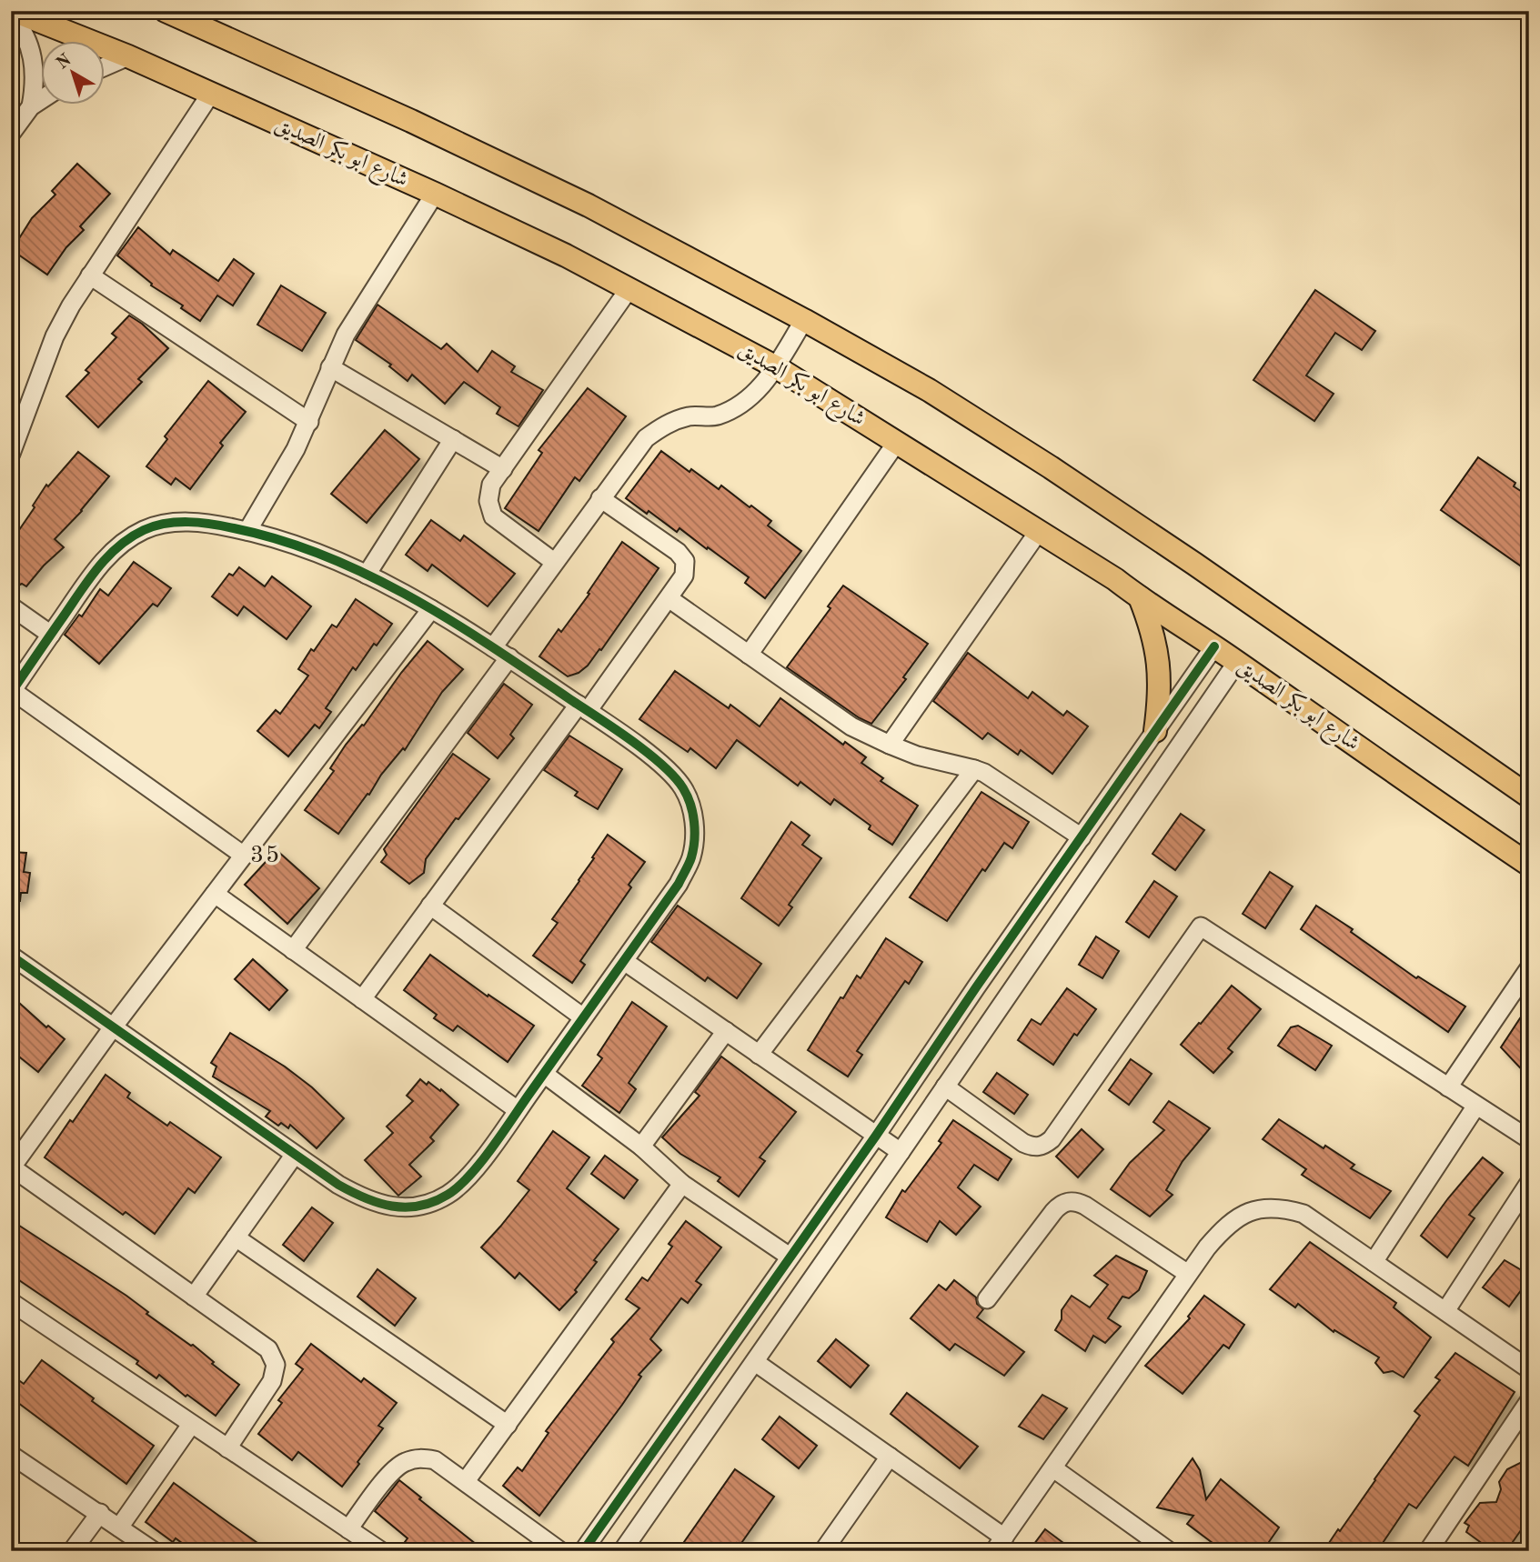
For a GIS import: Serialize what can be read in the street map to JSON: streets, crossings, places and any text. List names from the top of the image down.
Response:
{
  "streets": {
    "main road": ["شارع ابو بكر الصديق"]
  },
  "districts": ["35"],
  "north": "top left"
}
